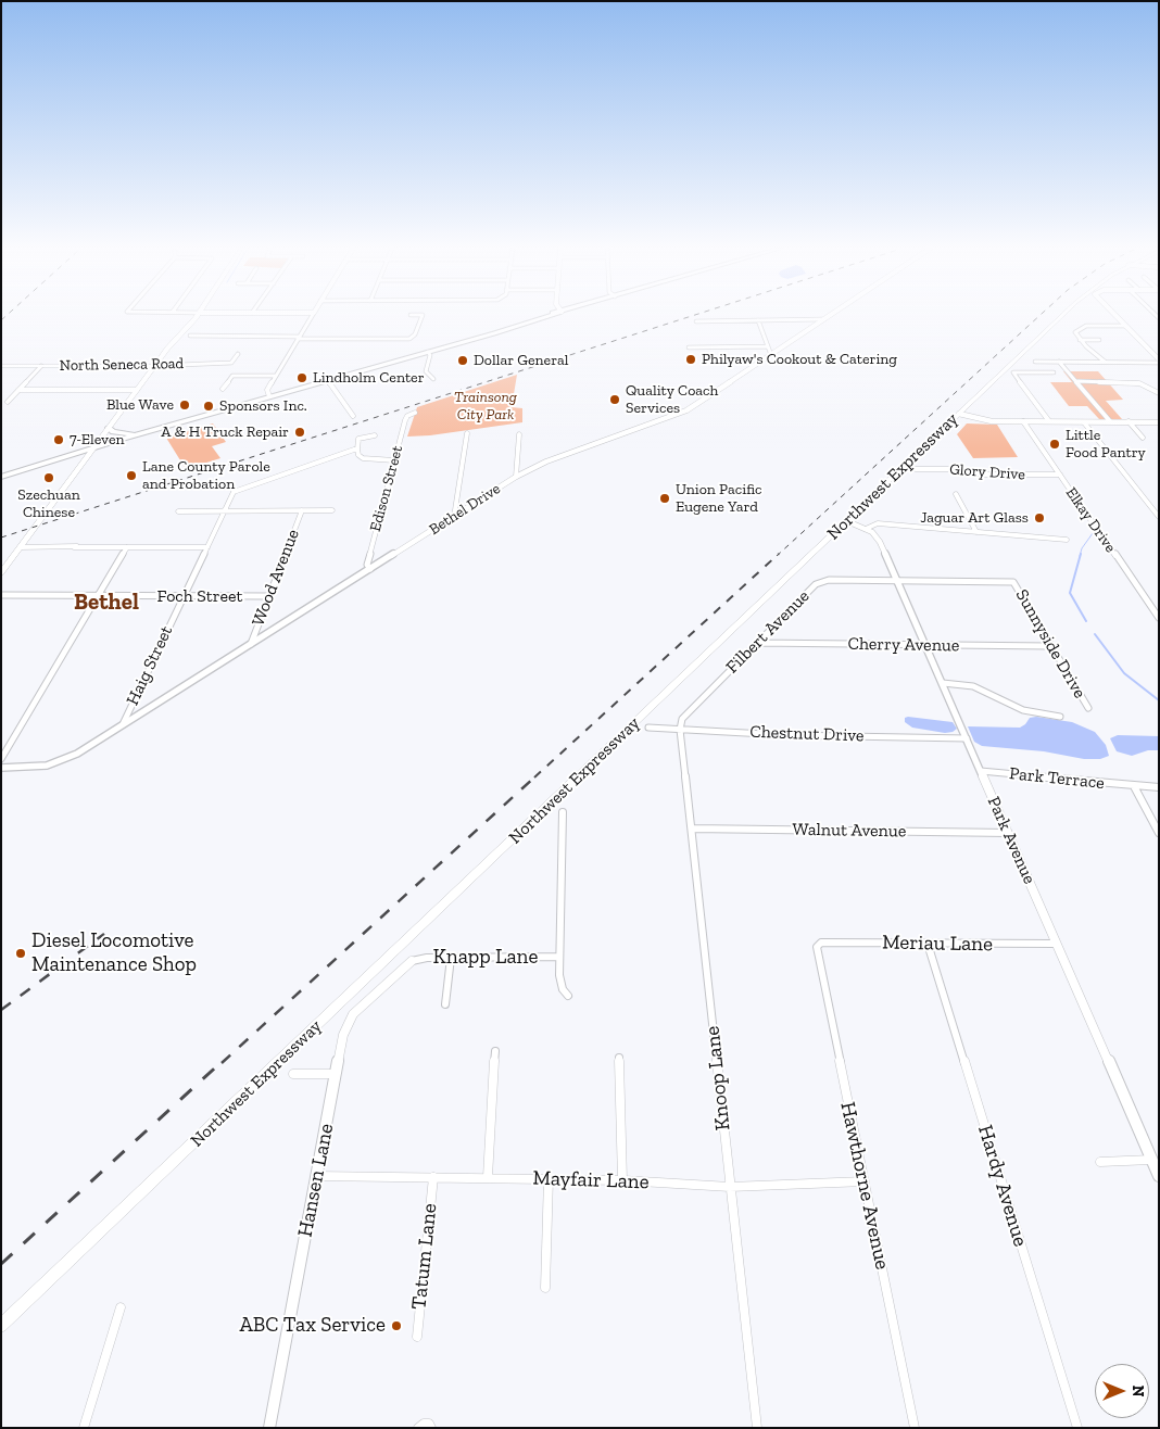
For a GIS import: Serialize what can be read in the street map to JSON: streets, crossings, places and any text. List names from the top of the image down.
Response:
{
  "streets": {
    "main road": ["North Seneca Road", "Northwest Expressway"],
    "street": [
      "Glory Drive",
      "Edison Street",
      "Bethel Drive",
      "Elkay Drive",
      "Wood Avenue",
      "Foch Street",
      "Filbert Avenue",
      "Sunnyside Drive",
      "Cherry Avenue",
      "Haig Street",
      "Chestnut Drive",
      "Park Terrace",
      "Walnut Avenue",
      "Park Avenue",
      "Meriau Lane",
      "Knapp Lane",
      "Knoop Lane",
      "Hansen Lane",
      "Mayfair Lane",
      "Hawthorne Avenue",
      "Hardy Avenue",
      "Tatum Lane"
    ]
  },
  "crossings": [
    ["Glory Drive", "Elkay Drive"],
    ["Northwest Expressway", "Park Avenue"],
    ["Edison Street", "Bethel Drive"],
    ["Bethel Drive", "Wood Avenue"],
    ["Bethel Drive", "Haig Street"],
    ["Wood Avenue", "Foch Street"],
    ["Foch Street", "Haig Street"],
    ["Filbert Avenue", "Sunnyside Drive"],
    ["Filbert Avenue", "Cherry Avenue"],
    ["Filbert Avenue", "Chestnut Drive"],
    ["Filbert Avenue", "Park Avenue"],
    ["Filbert Avenue", "Knoop Lane"],
    ["Sunnyside Drive", "Cherry Avenue"],
    ["Cherry Avenue", "Park Avenue"],
    ["Chestnut Drive", "Park Avenue"],
    ["Chestnut Drive", "Knoop Lane"],
    ["Park Terrace", "Park Avenue"],
    ["Walnut Avenue", "Park Avenue"],
    ["Walnut Avenue", "Knoop Lane"],
    ["Park Avenue", "Meriau Lane"],
    ["Meriau Lane", "Hawthorne Avenue"],
    ["Meriau Lane", "Hardy Avenue"],
    ["Knapp Lane", "Hansen Lane"],
    ["Knoop Lane", "Mayfair Lane"],
    ["Hansen Lane", "Mayfair Lane"],
    ["Mayfair Lane", "Hawthorne Avenue"],
    ["Mayfair Lane", "Tatum Lane"]
  ],
  "districts": ["Bethel"],
  "parks": ["Trainsong City Park"],
  "places": [
    "Philyaw's Cookout & Catering",
    "Dollar General",
    "Lindholm Center",
    "Quality Coach Services",
    "Blue Wave",
    "Sponsors Inc.",
    "A & H Truck Repair",
    "7-Eleven",
    "Little Food Pantry",
    "Lane County Parole and Probation",
    "Szechuan Chinese",
    "Union Pacific Eugene Yard",
    "Jaguar Art Glass",
    "Diesel Locomotive Maintenance Shop",
    "ABC Tax Service"
  ],
  "north": "right"
}
